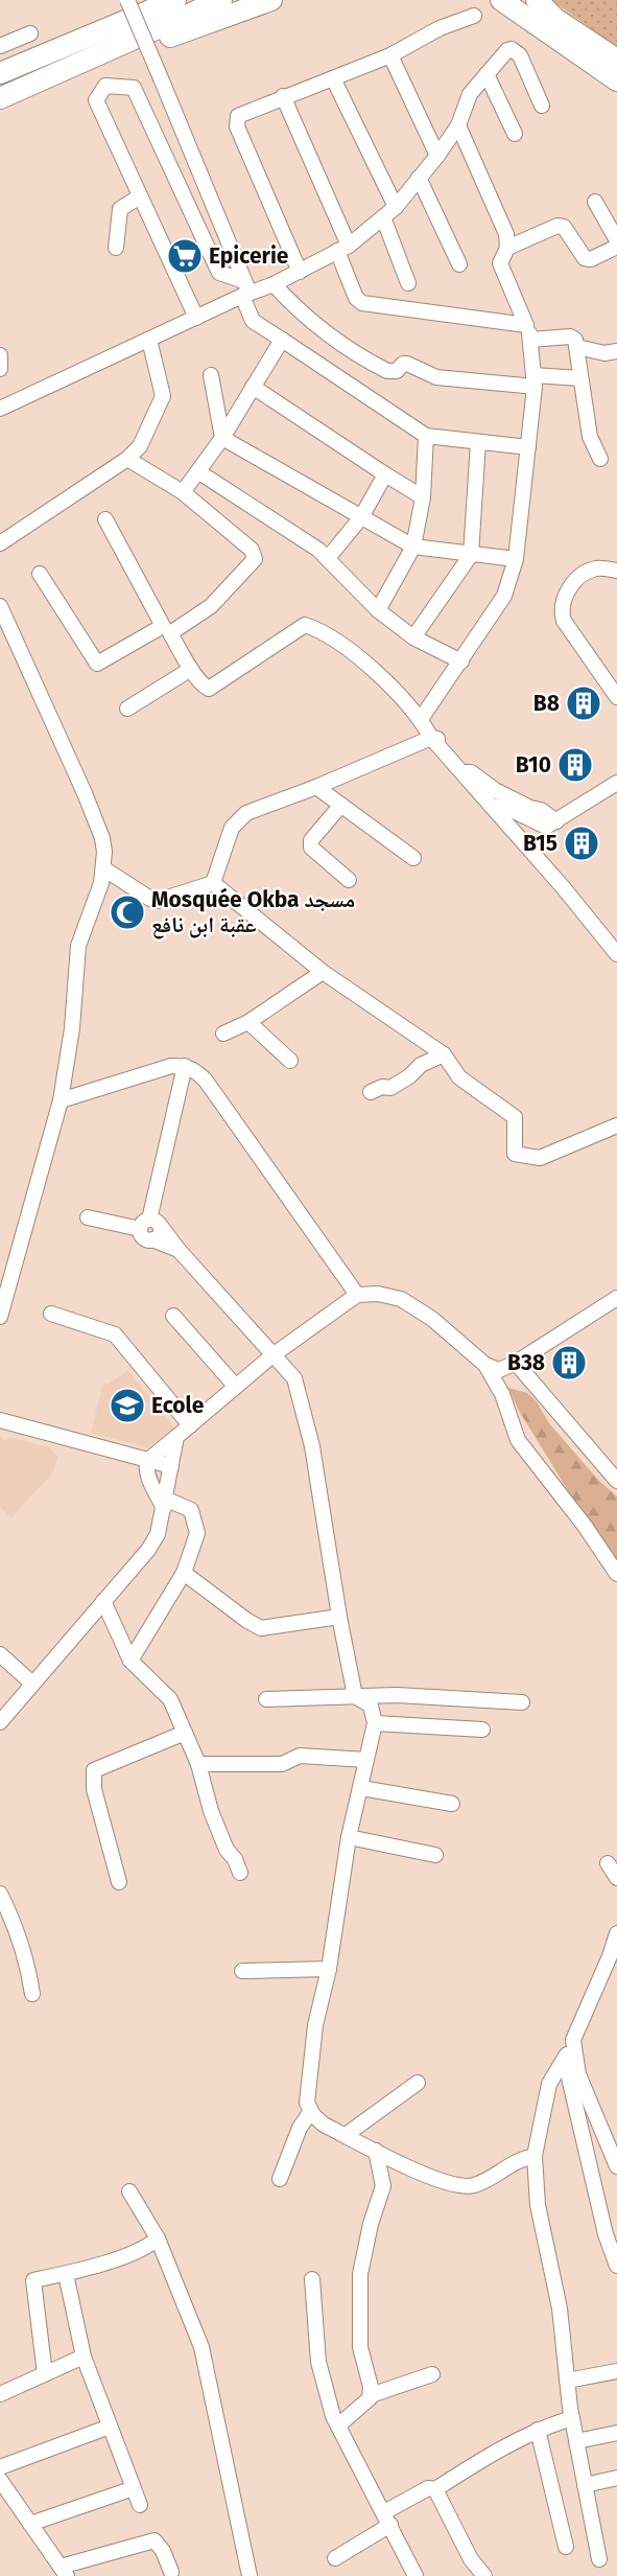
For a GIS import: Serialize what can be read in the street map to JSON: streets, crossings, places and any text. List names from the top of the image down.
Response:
{
  "places": {
    "supermarket": ["Epicerie"],
    "building": [
      "B8",
      "B10",
      "B15",
      "B38"
    ],
    "mosque": ["Mosquée Okba مسجد عقبة ابن نافع"],
    "school or university": ["Ecole"]
  }
}
